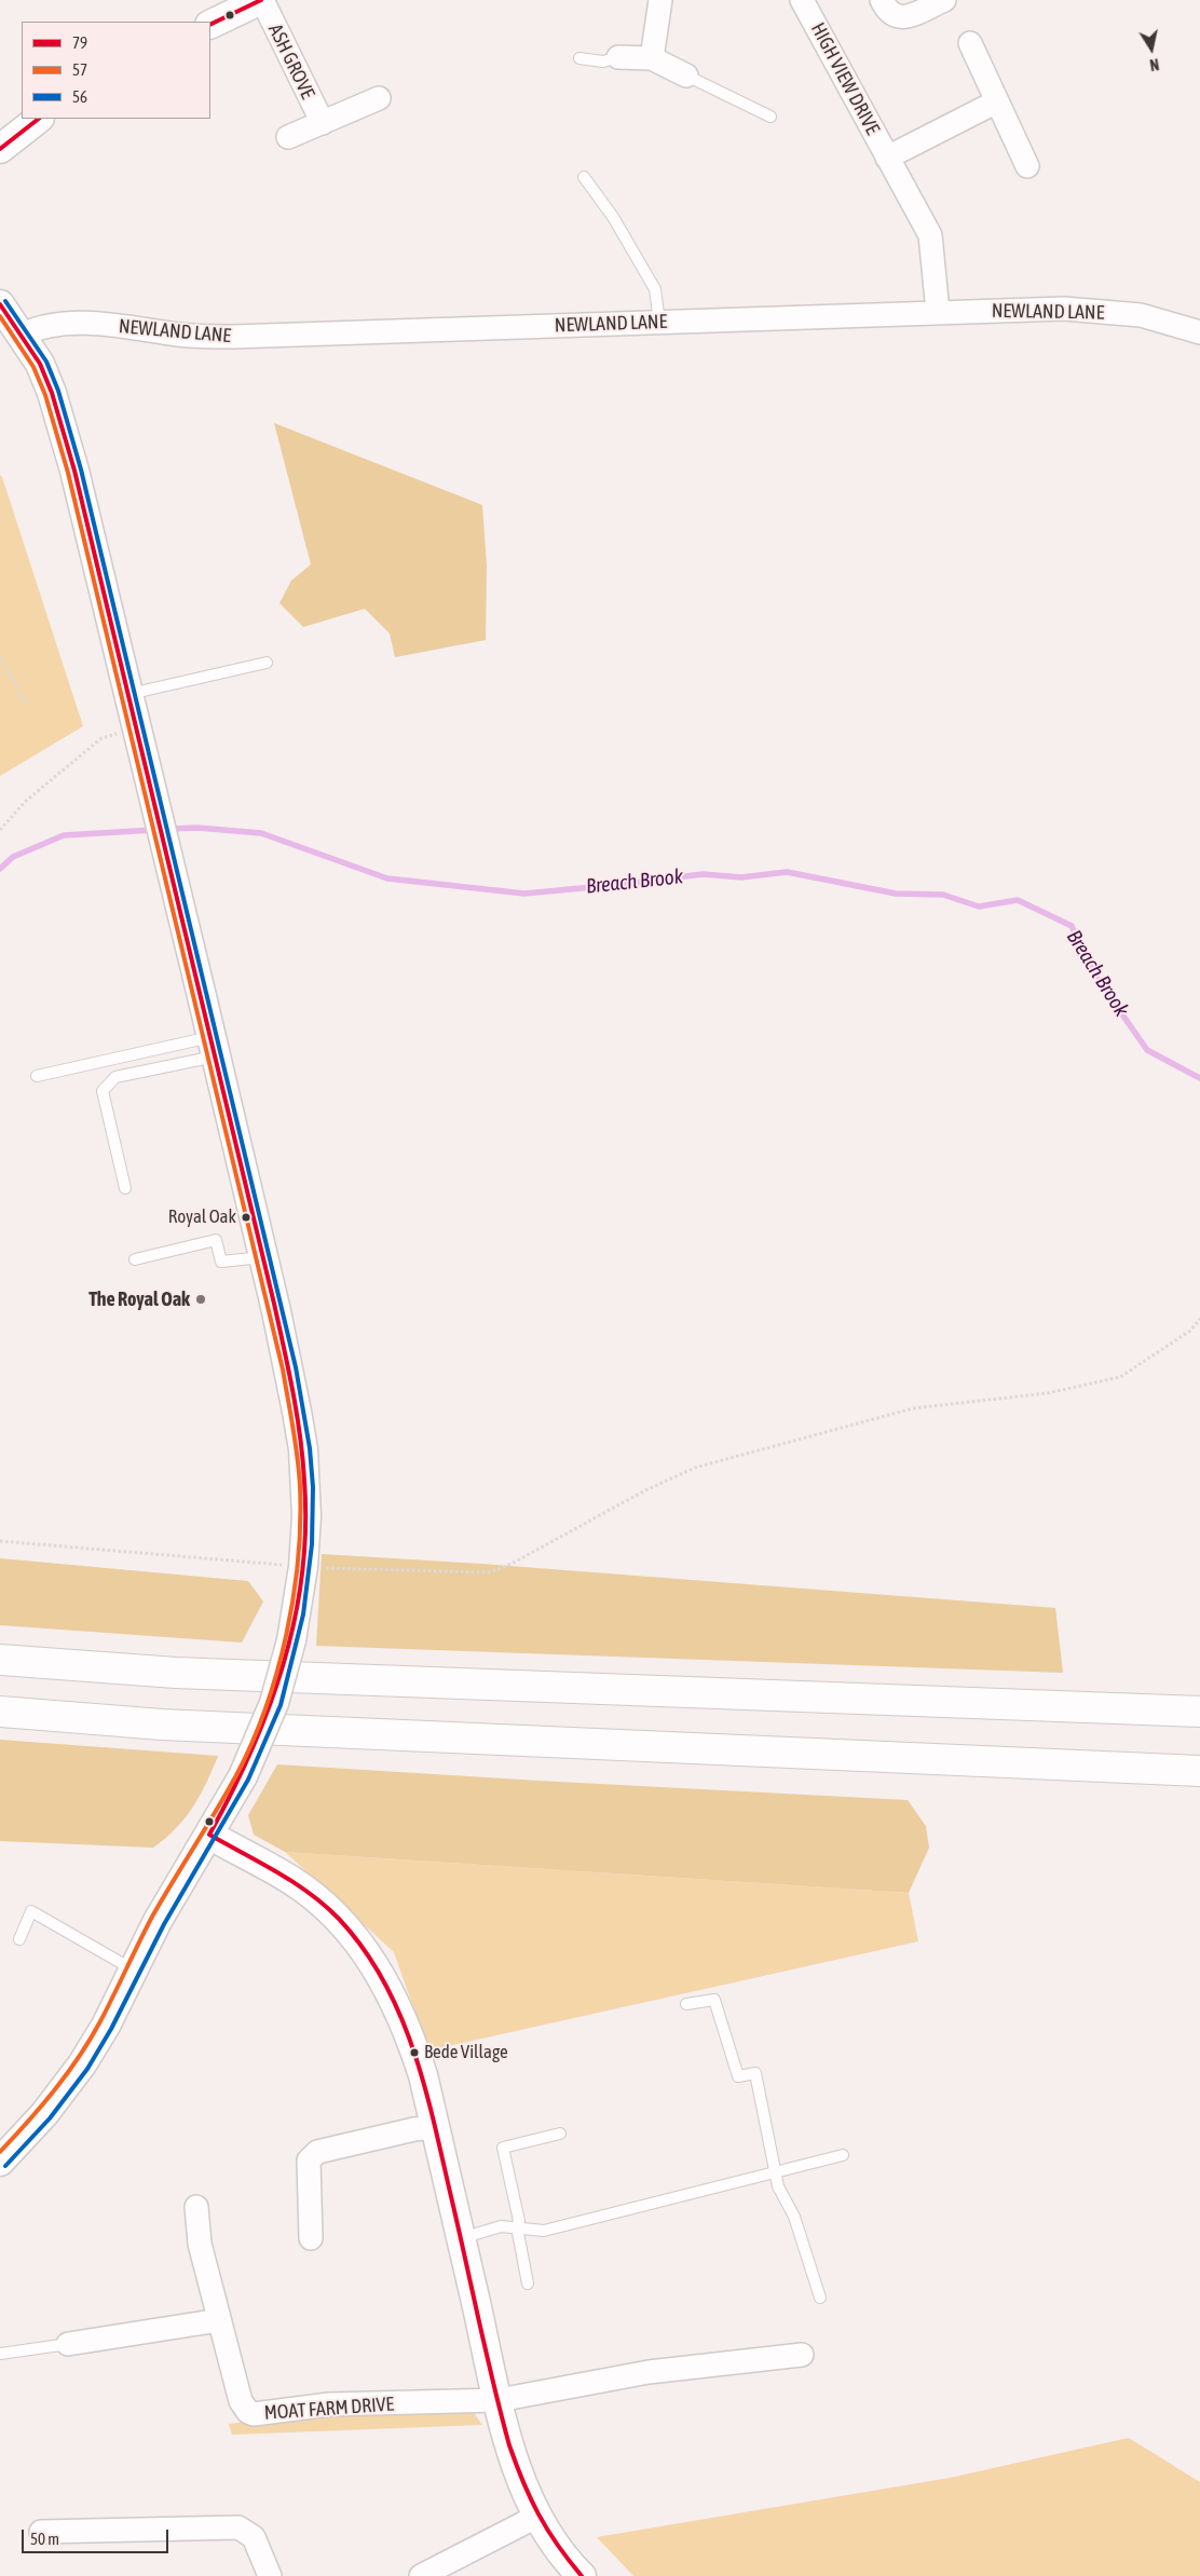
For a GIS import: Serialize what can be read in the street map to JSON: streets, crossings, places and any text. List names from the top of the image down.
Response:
{
  "streets": {
    "street": [
      "ASH GROVE",
      "HIGH VIEW DRIVE",
      "NEWLAND LANE",
      "MOAT FARM DRIVE"
    ]
  },
  "crossings": [
    ["HIGH VIEW DRIVE", "NEWLAND LANE"]
  ],
  "water": ["Breach Brook"],
  "places": ["Royal Oak", "The Royal Oak", "Bede Village"],
  "lines": ["transit line 79", "transit line 56", "transit line 57"],
  "legend": ["79", "57", "56"],
  "scale_bar": "50 m",
  "north": "bottom"
}
